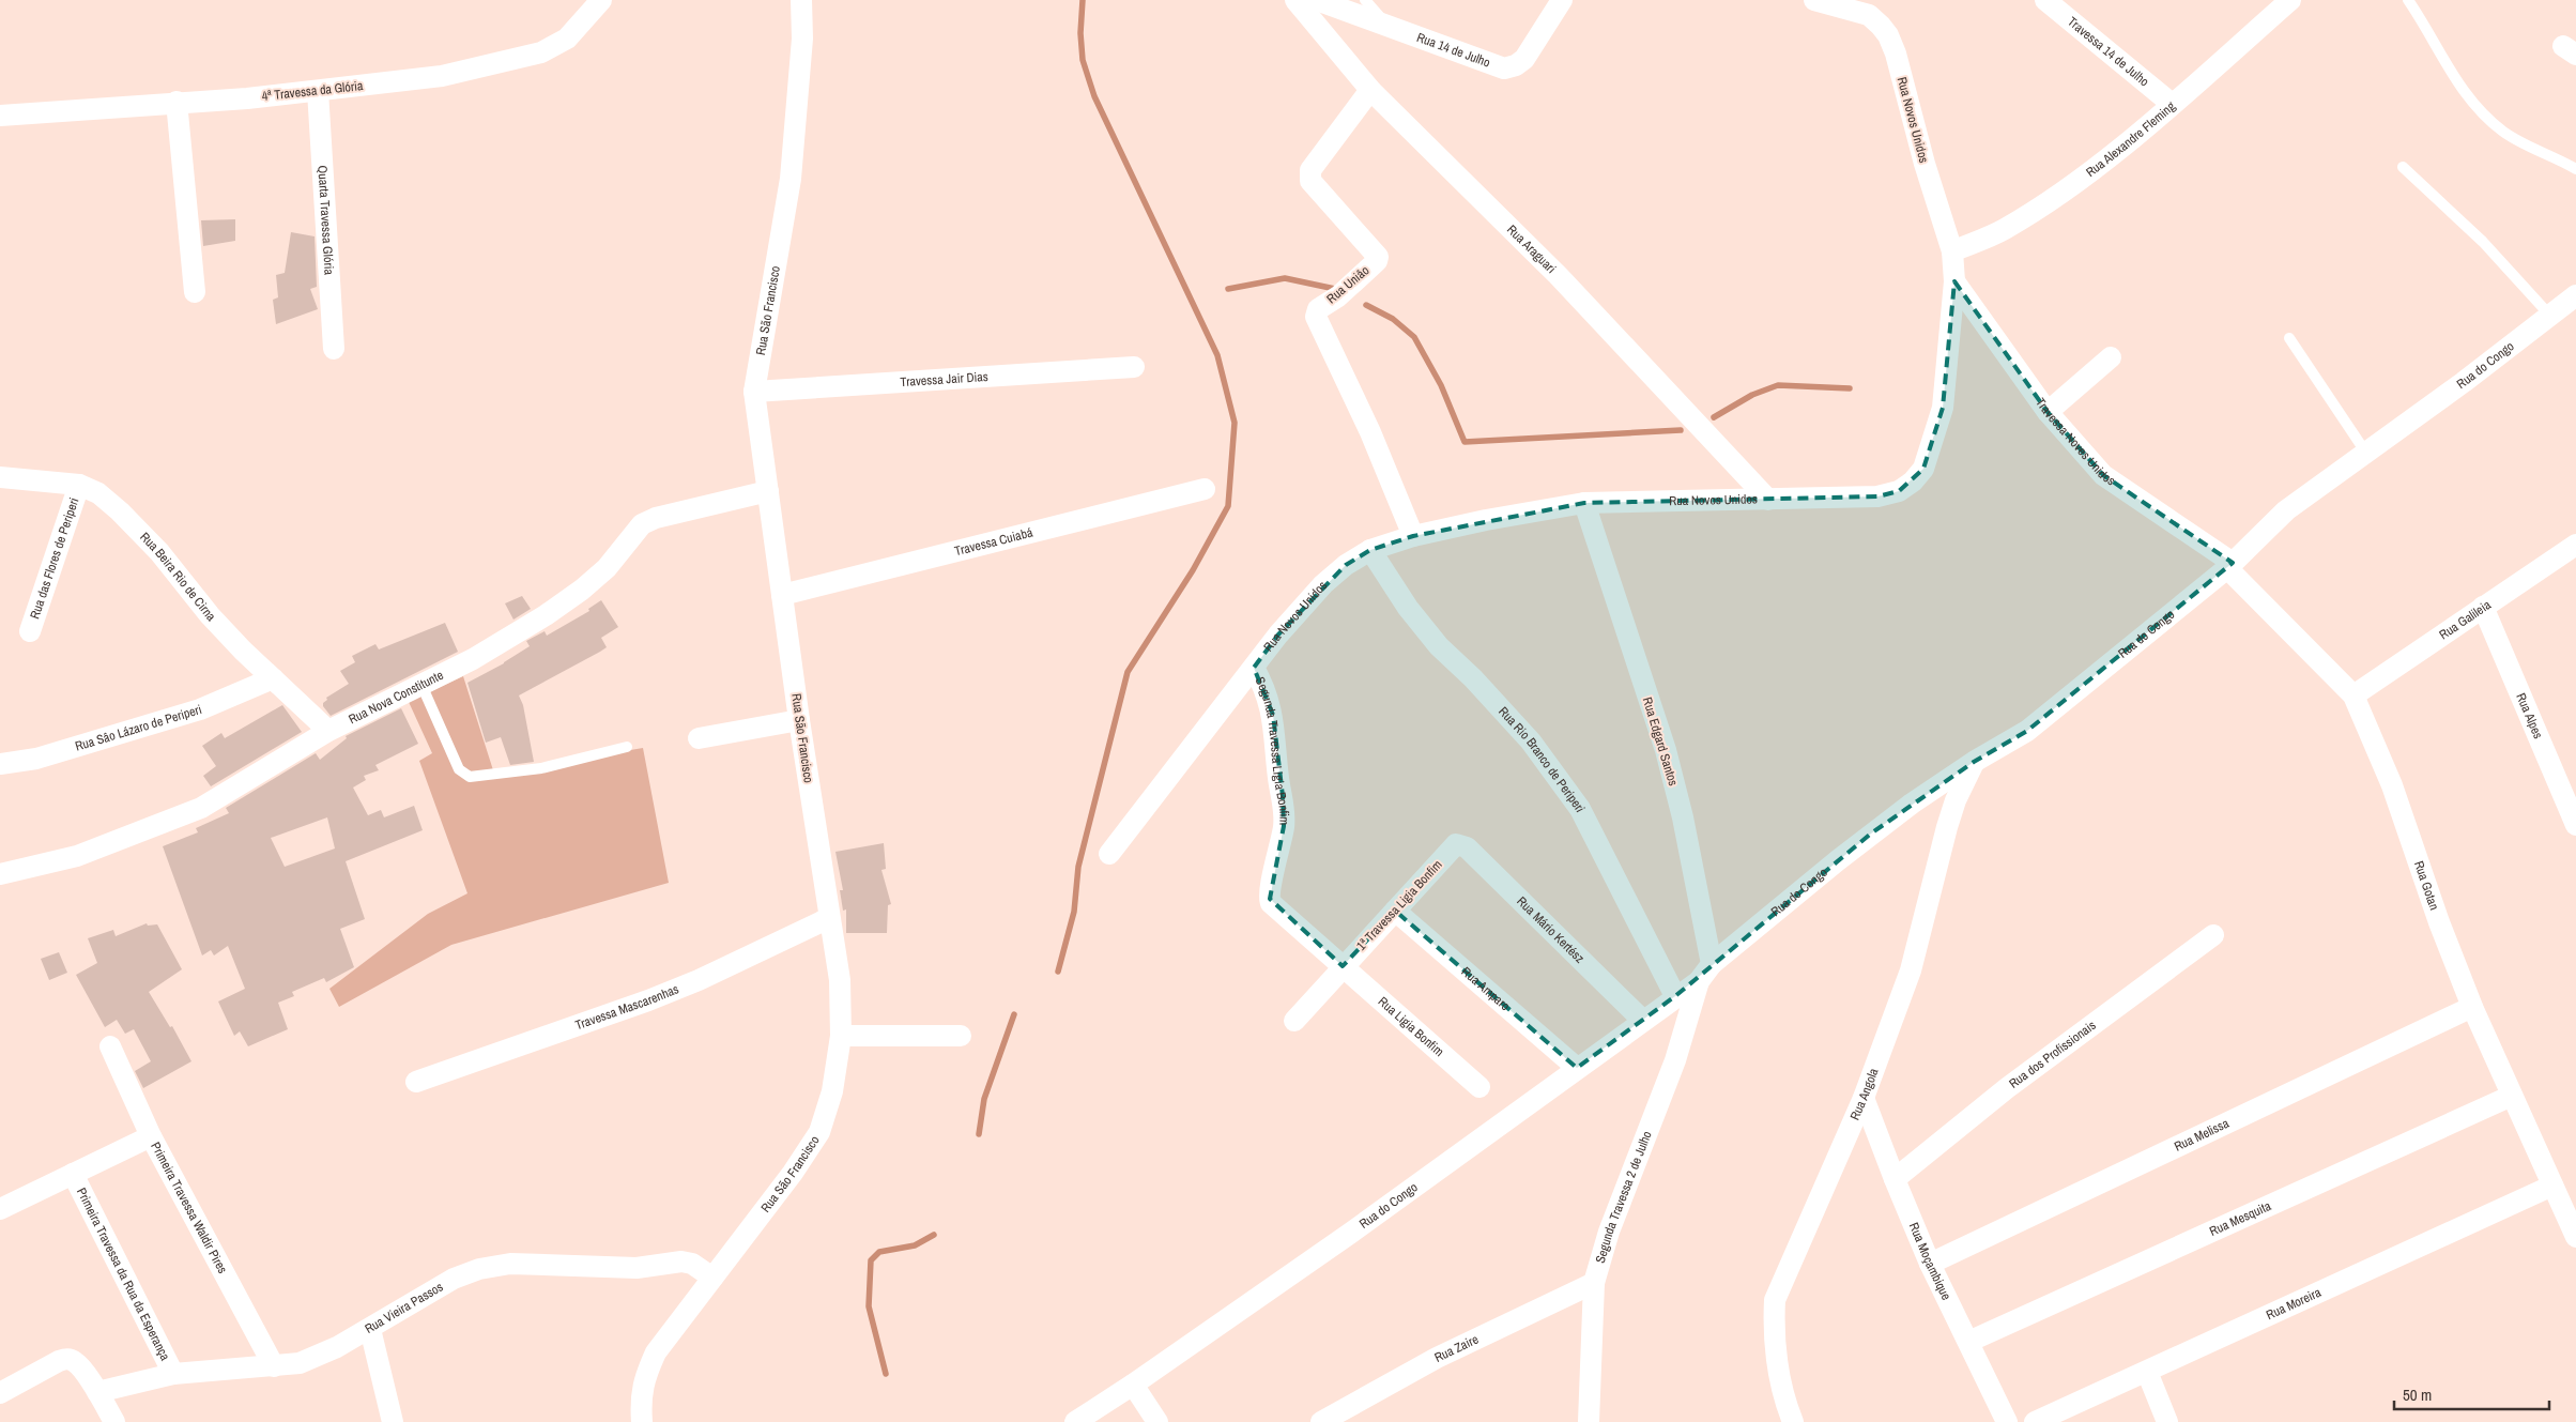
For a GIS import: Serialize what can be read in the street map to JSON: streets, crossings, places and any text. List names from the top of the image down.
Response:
{
  "streets": {
    "street": [
      "Rua 14 de Julho",
      "Travessa 14 de Julho",
      "4ª Travessa da Glória",
      "Rua Novos Unidos",
      "Rua Alexandre Fleming",
      "Quarta Travessa Glória",
      "Rua Araguari",
      "Rua Uniâo",
      "Rua São Francisco",
      "Rua do Congo",
      "Travessa Jair Dias",
      "Travessa Noves Unidos",
      "Travessa Cuiabá",
      "Rua das Flores de Periperi",
      "Rua Beira Rio de Cirna",
      "Rua Galileia",
      "Rua Nova Constitunte",
      "Rua Alpes",
      "Rua Sâo Lázaro de Periperi",
      "Rua Edgard Santos",
      "Segunda Travessa Ligia Bonfim",
      "Rua Rio Branco de Periperi",
      "Rua Gotan",
      "1ª Travessa Ligia Bonfim",
      "Rua Mário Kertész",
      "Rua Amparo",
      "Travessa Mascarenhas",
      "Rua Ligia Bonfim",
      "Rua dos Profissionais",
      "Rua Angola",
      "Rua Melissa",
      "Segunda Travessa 2 de Julho",
      "Primeira Travessa Waldir Pires",
      "Rua Mesquita",
      "Rua Moçambique",
      "Primeira Travessa da Rua da Esperança",
      "Rua Moreira",
      "Rua Vieira Passos",
      "Rua Zaire"
    ]
  },
  "crossings": [
    ["Travessa 14 de Julho", "Rua Alexandre Fleming"],
    ["4ª Travessa da Glória", "Quarta Travessa Glória"],
    ["Rua Novos Unidos", "Rua Alexandre Fleming"],
    ["Rua Novos Unidos", "Rua Araguari"],
    ["Rua Novos Unidos", "Rua Uniâo"],
    ["Rua Novos Unidos", "Travessa Noves Unidos"],
    ["Rua Novos Unidos", "Rua Edgard Santos"],
    ["Rua Novos Unidos", "Segunda Travessa Ligia Bonfim"],
    ["Rua Novos Unidos", "Rua Rio Branco de Periperi"],
    ["Rua Araguari", "Rua Uniâo"],
    ["Rua São Francisco", "Travessa Jair Dias"],
    ["Rua São Francisco", "Travessa Cuiabá"],
    ["Rua São Francisco", "Rua Nova Constitunte"],
    ["Rua São Francisco", "Travessa Mascarenhas"],
    ["Rua São Francisco", "Rua Vieira Passos"],
    ["Rua do Congo", "Travessa Noves Unidos"],
    ["Rua do Congo", "Rua Edgard Santos"],
    ["Rua do Congo", "Rua Rio Branco de Periperi"],
    ["Rua do Congo", "Rua Gotan"],
    ["Rua do Congo", "Rua Mário Kertész"],
    ["Rua do Congo", "Rua Amparo"],
    ["Rua do Congo", "Rua Angola"],
    ["Rua do Congo", "Segunda Travessa 2 de Julho"],
    ["Travessa Noves Unidos", "Rua Gotan"],
    ["Rua das Flores de Periperi", "Rua Beira Rio de Cirna"],
    ["Rua Beira Rio de Cirna", "Rua Nova Constitunte"],
    ["Rua Beira Rio de Cirna", "Rua Sâo Lázaro de Periperi"],
    ["Rua Galileia", "Rua Alpes"],
    ["Rua Galileia", "Rua Gotan"],
    ["Rua Edgard Santos", "Segunda Travessa 2 de Julho"],
    ["Segunda Travessa Ligia Bonfim", "Rua Ligia Bonfim"],
    ["Rua Gotan", "Rua Melissa"],
    ["Rua Gotan", "Rua Mesquita"],
    ["Rua Gotan", "Rua Moreira"],
    ["1ª Travessa Ligia Bonfim", "Rua Mário Kertész"],
    ["1ª Travessa Ligia Bonfim", "Rua Amparo"],
    ["1ª Travessa Ligia Bonfim", "Rua Ligia Bonfim"],
    ["Rua dos Profissionais", "Rua Moçambique"],
    ["Rua Angola", "Rua Moçambique"],
    ["Rua Melissa", "Rua Moçambique"],
    ["Segunda Travessa 2 de Julho", "Rua Zaire"],
    ["Primeira Travessa Waldir Pires", "Rua Vieira Passos"],
    ["Rua Mesquita", "Rua Moçambique"],
    ["Primeira Travessa da Rua da Esperança", "Rua Vieira Passos"]
  ],
  "scale_bar": "50 m"
}
